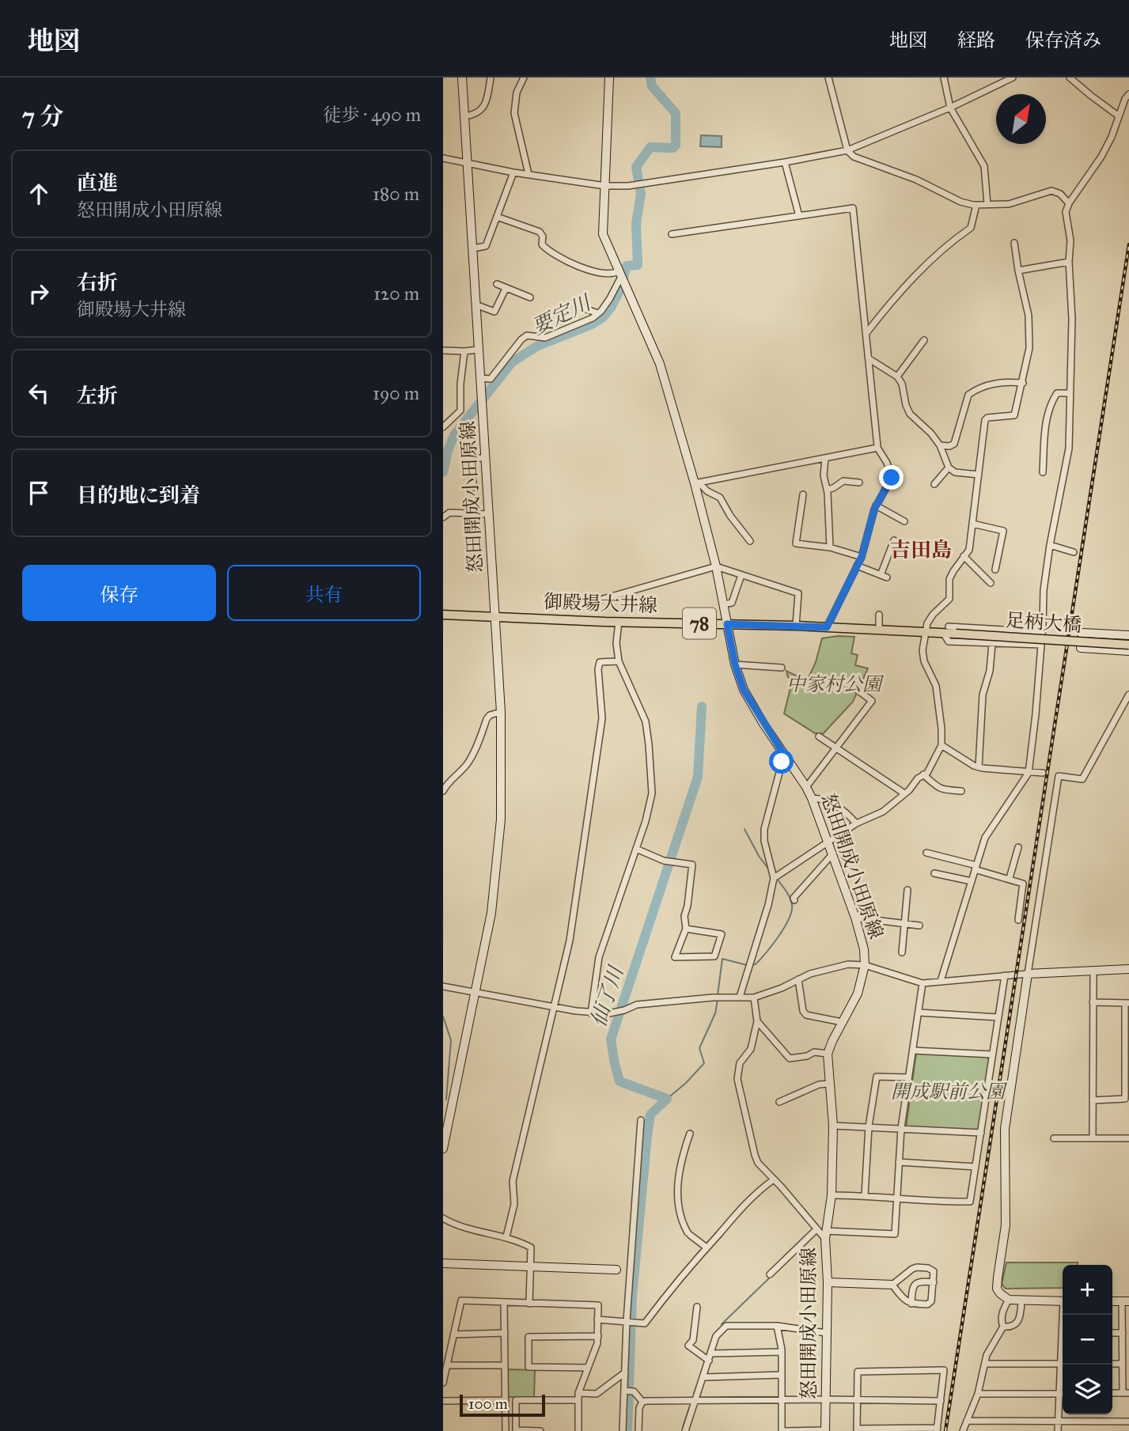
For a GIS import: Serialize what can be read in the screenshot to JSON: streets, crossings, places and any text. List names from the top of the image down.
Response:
{
  "streets": {
    "main road": ["御殿場大井線", "足柄大橋", "78"],
    "street": ["怒田開成小田原線"]
  },
  "crossings": [
    ["怒田開成小田原線", "御殿場大井線"],
    ["御殿場大井線", "足柄大橋"]
  ],
  "districts": ["吉田島"],
  "water": ["要定川", "仙了川"],
  "parks": ["中家村公園", "開成駅前公園"],
  "scale_bar": "100 m",
  "north": "top right",
  "page": {
    "header": "地図",
    "nav": ["地図", "経路", "保存済み"],
    "heading": ["7 分", "徒歩 · 490 m"],
    "list": [
      ["直進", "怒田開成小田原線", "180 m"],
      ["右折", "御殿場大井線", "120 m"],
      ["左折", "190 m"],
      "目的地に到着"
    ],
    "buttons": ["保存", "共有"],
    "map_buttons": ["+", "−"],
    "scale": "100 m"
  }
}
